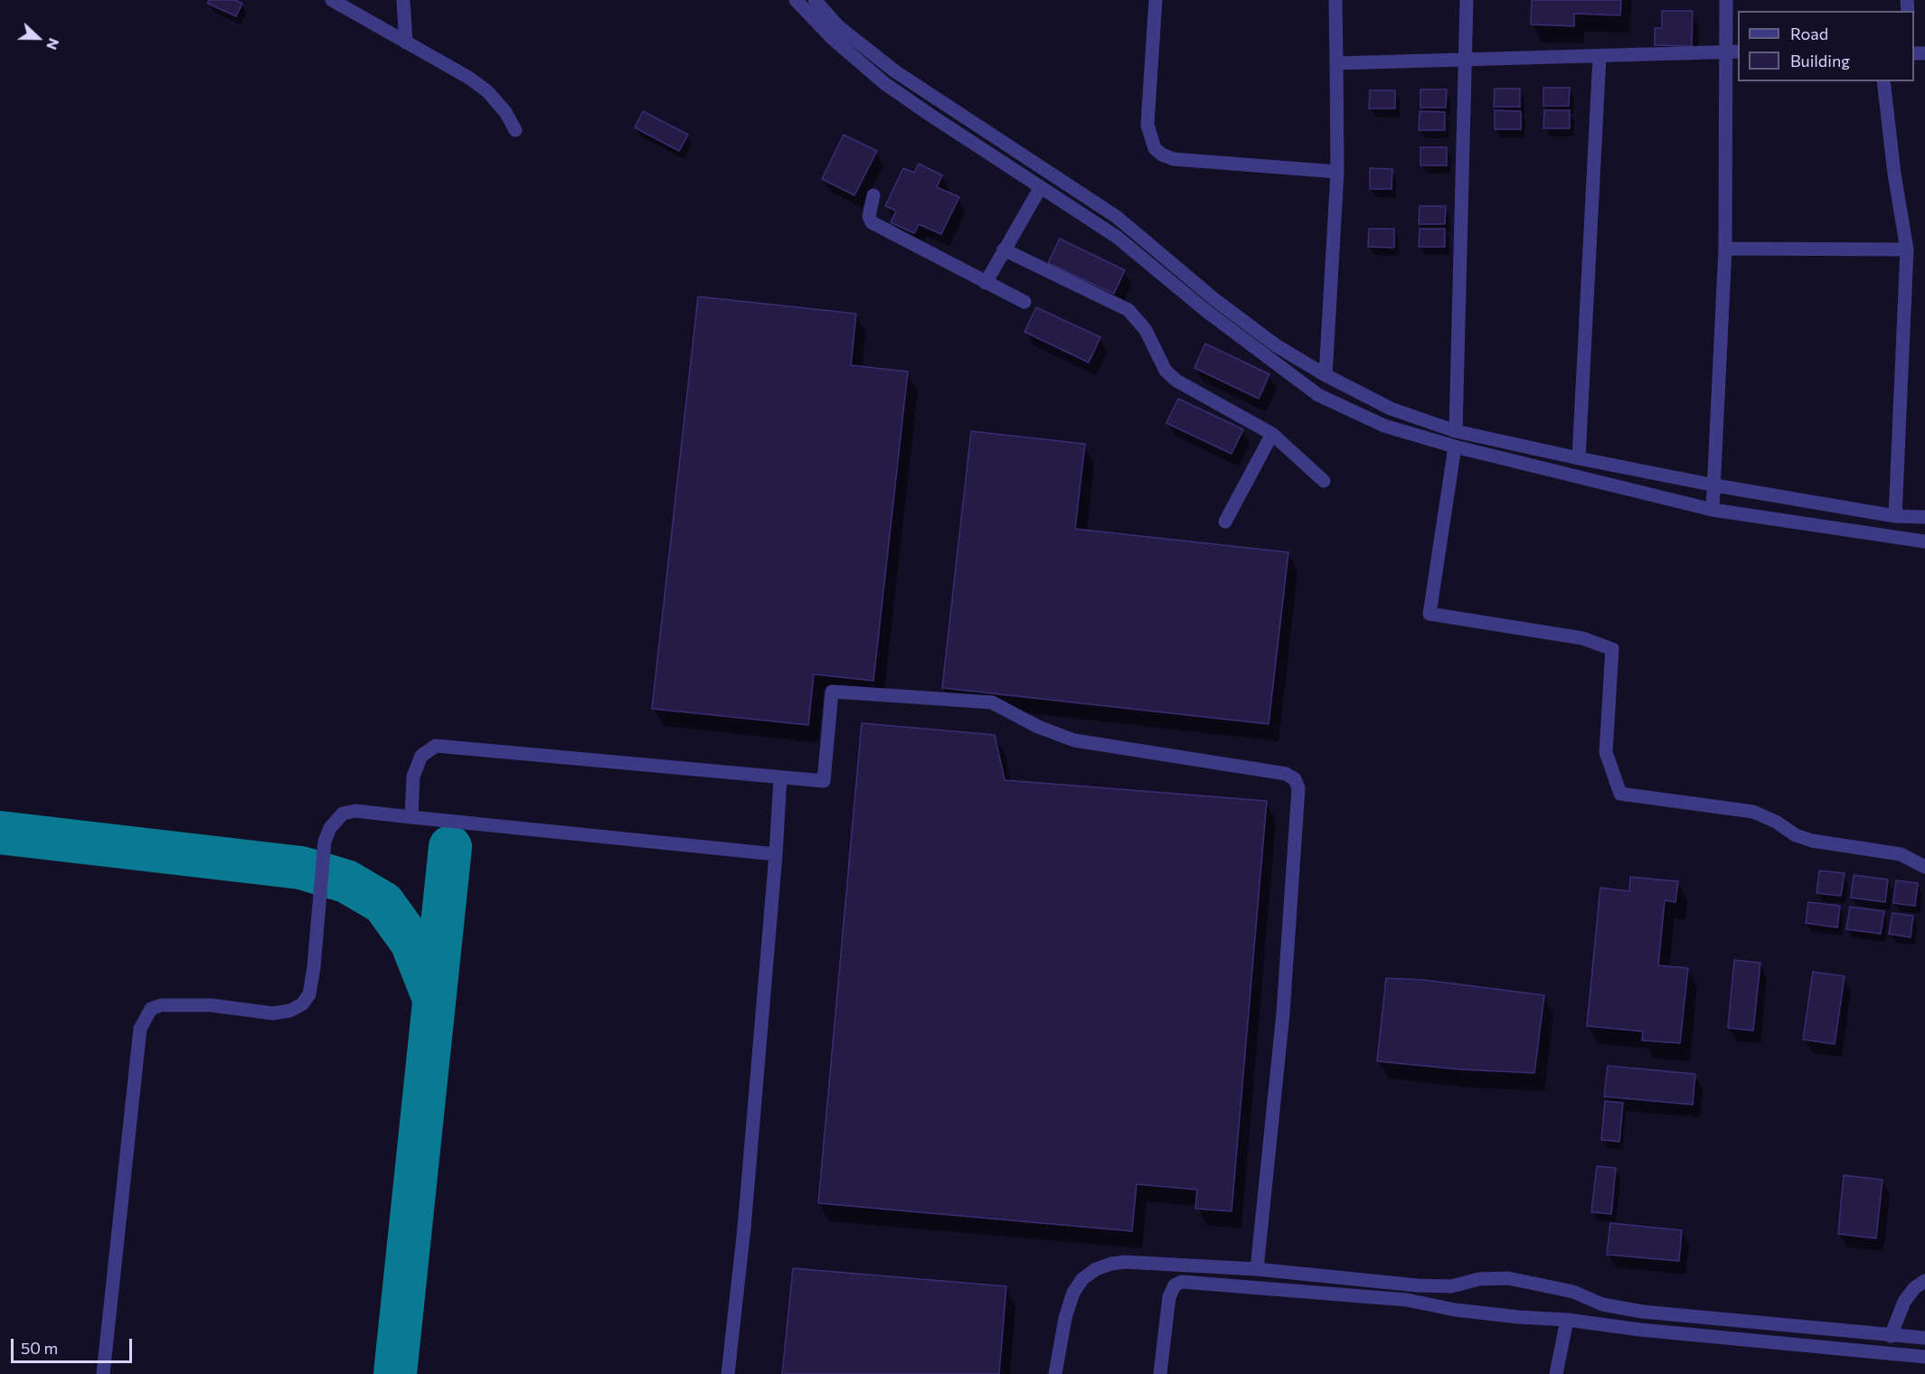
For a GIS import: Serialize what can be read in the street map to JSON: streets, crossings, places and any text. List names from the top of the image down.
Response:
{
  "legend": ["Road", "Building"],
  "scale_bar": "50 m",
  "north": "right"
}
